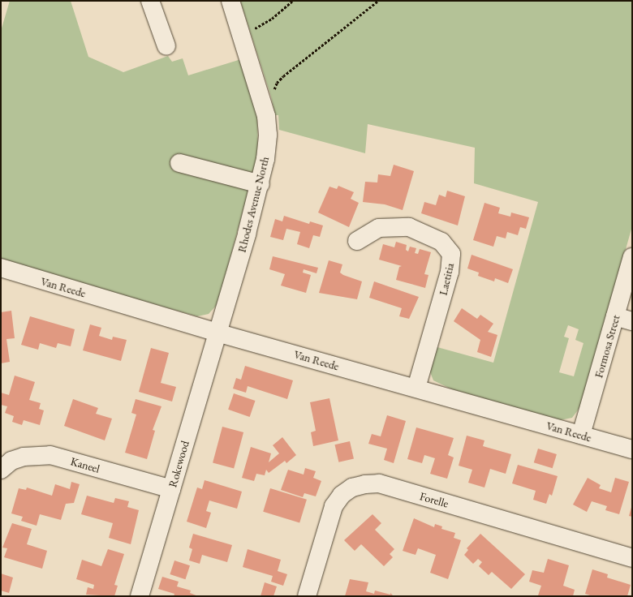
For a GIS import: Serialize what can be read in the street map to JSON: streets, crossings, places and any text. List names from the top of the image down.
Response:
{
  "streets": {
    "street": [
      "Rhodes Avenue North",
      "Laetitia",
      "Van Reede",
      "Formosa Street",
      "Rokewood",
      "Kaneel",
      "Forelle"
    ]
  },
  "crossings": [
    ["Rhodes Avenue North", "Van Reede"],
    ["Rhodes Avenue North", "Rokewood"],
    ["Laetitia", "Van Reede"],
    ["Van Reede", "Formosa Street"],
    ["Van Reede", "Rokewood"],
    ["Rokewood", "Kaneel"]
  ]
}
